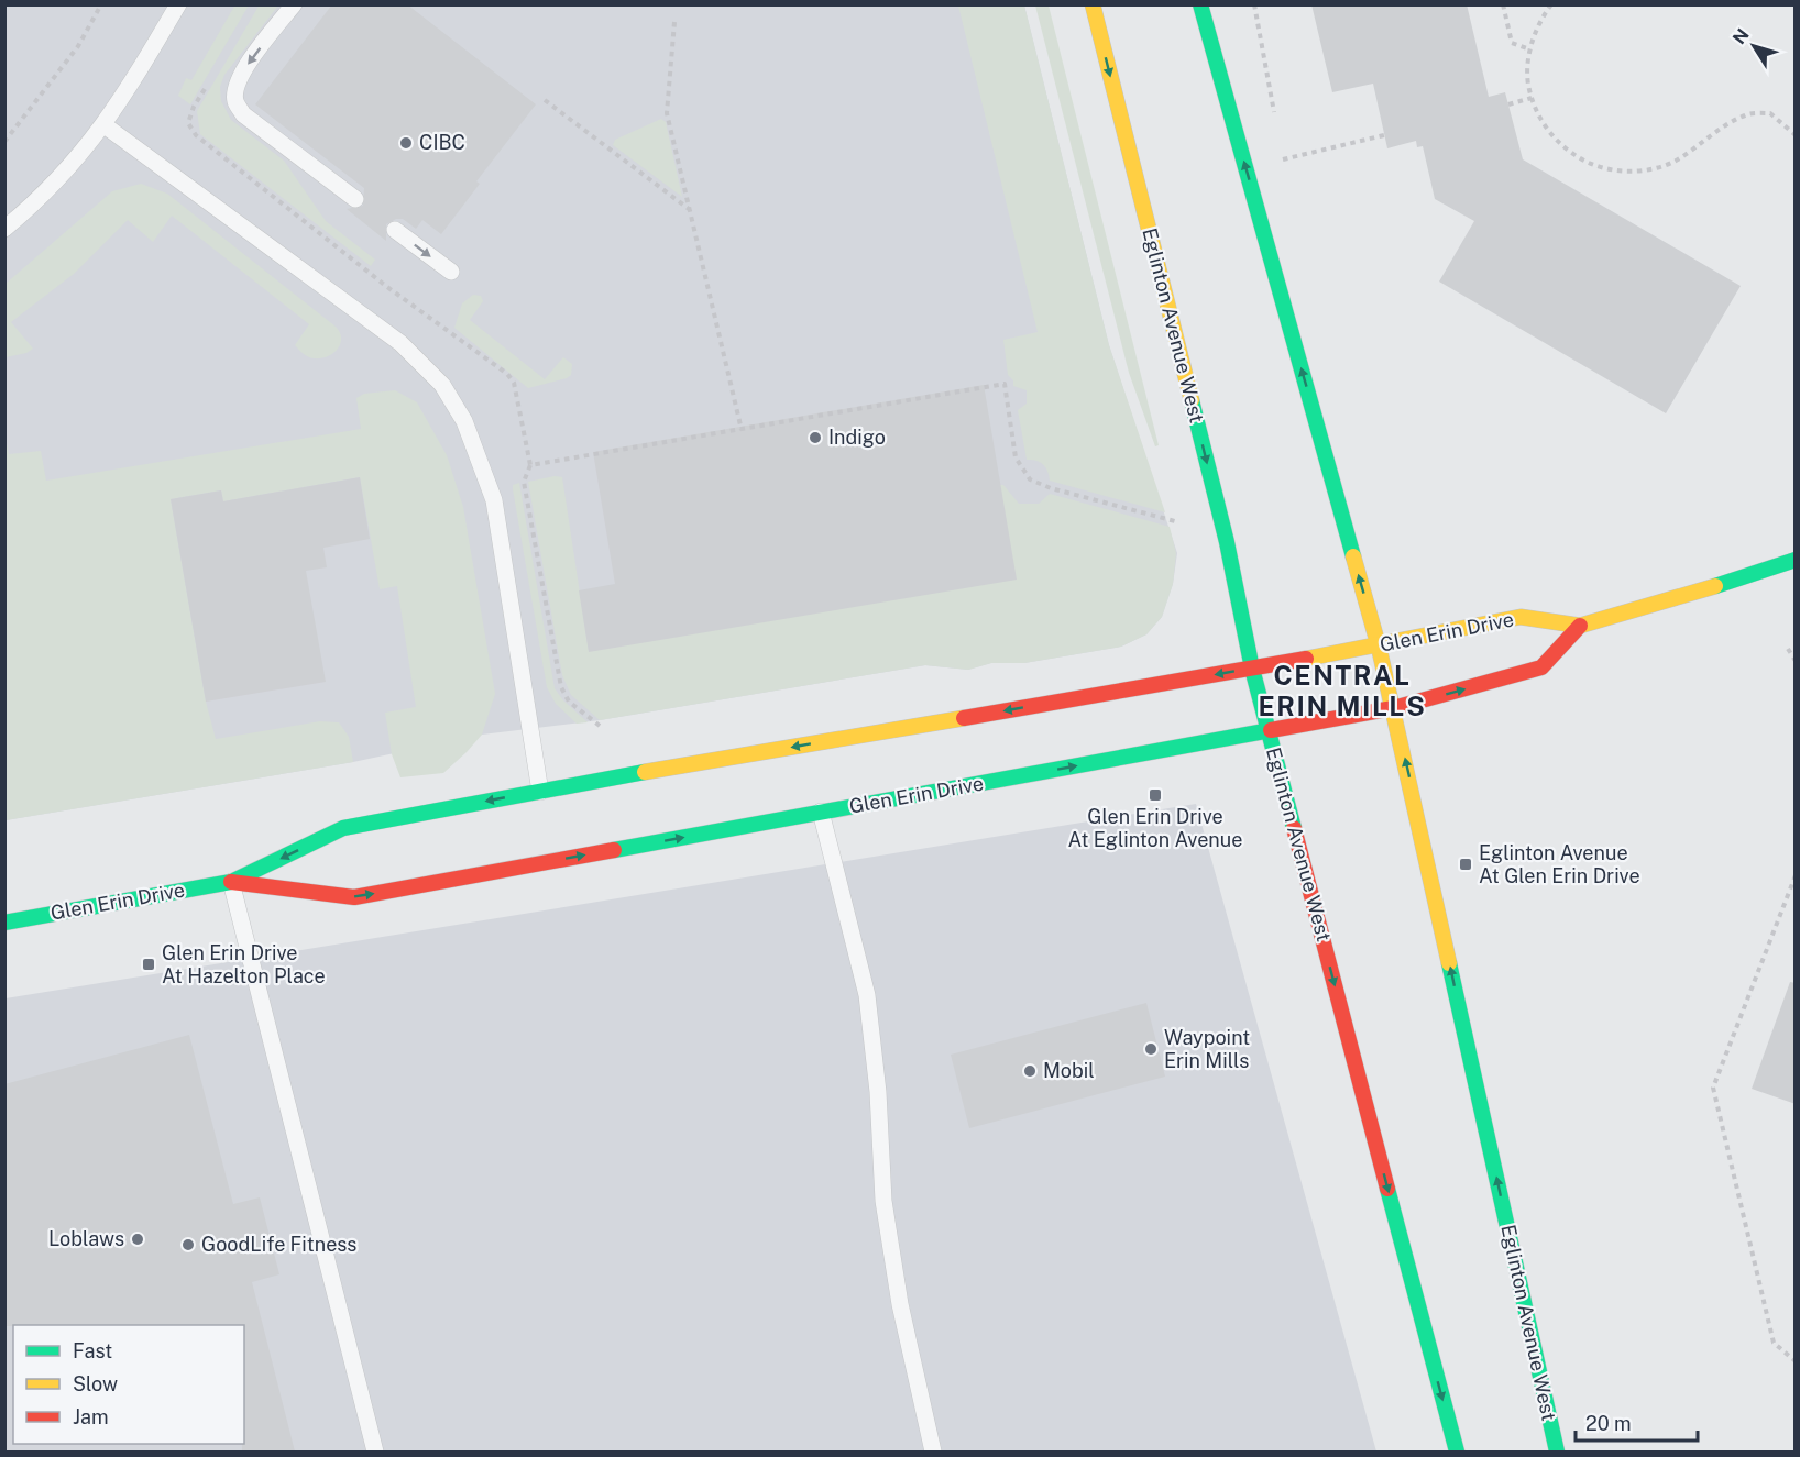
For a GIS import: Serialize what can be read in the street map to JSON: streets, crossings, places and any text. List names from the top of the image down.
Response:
{
  "streets": {
    "street": ["Eglinton Avenue West", "Glen Erin Drive"]
  },
  "crossings": [
    ["Eglinton Avenue West", "Glen Erin Drive"]
  ],
  "districts": ["CENTRAL ERIN MILLS"],
  "places": {
    "other": [
      "CIBC",
      "Indigo",
      "Waypoint Erin Mills",
      "Mobil",
      "Loblaws",
      "GoodLife Fitness"
    ],
    "transit": ["Glen Erin Drive At Eglinton Avenue", "Eglinton Avenue At Glen Erin Drive", "Glen Erin Drive At Hazelton Place"]
  },
  "legend": ["Fast", "Slow", "Jam"],
  "scale_bar": "20 m",
  "north": "top left"
}
